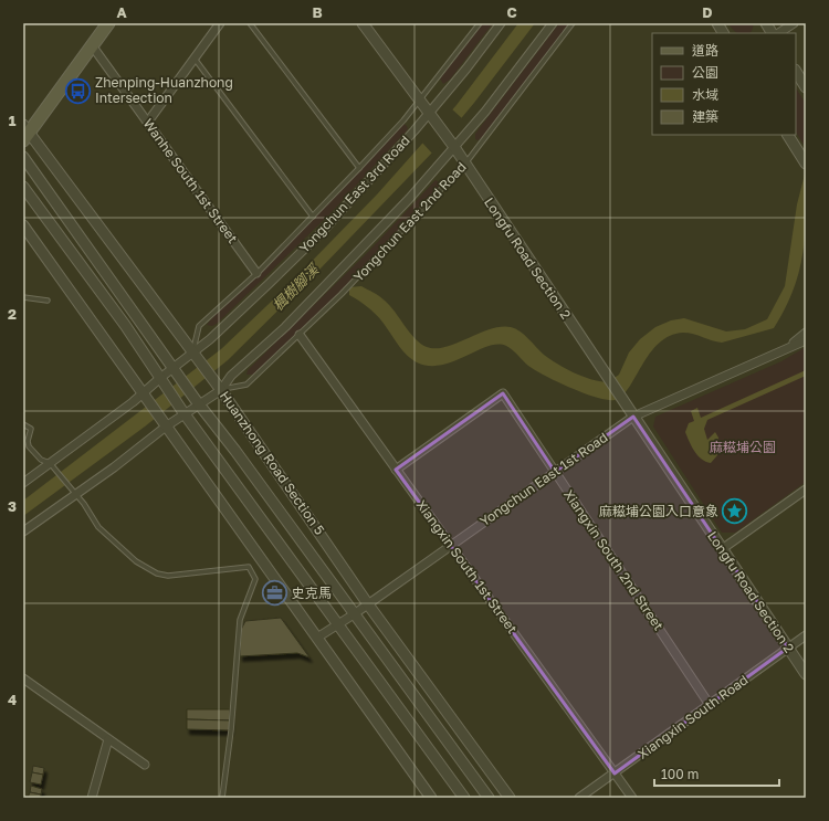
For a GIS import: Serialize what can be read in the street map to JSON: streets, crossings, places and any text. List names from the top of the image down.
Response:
{
  "streets": {
    "street": [
      "Wanhe South 1st Street",
      "Yongchun East 3rd Road",
      "Yongchun East 2nd Road",
      "Longfu Road Section 2",
      "Huanzhong Road Section 5",
      "Yongchun East 1st Road",
      "Xiangxin South 2nd Street",
      "Xiangxin South 1st Street",
      "Xiangxin South Road"
    ]
  },
  "crossings": [
    ["Wanhe South 1st Street", "Yongchun East 3rd Road"],
    ["Yongchun East 3rd Road", "Longfu Road Section 2"],
    ["Yongchun East 3rd Road", "Huanzhong Road Section 5"],
    ["Yongchun East 2nd Road", "Longfu Road Section 2"],
    ["Yongchun East 2nd Road", "Huanzhong Road Section 5"],
    ["Yongchun East 2nd Road", "Xiangxin South 1st Street"],
    ["Longfu Road Section 2", "Yongchun East 1st Road"],
    ["Longfu Road Section 2", "Xiangxin South Road"],
    ["Huanzhong Road Section 5", "Yongchun East 1st Road"],
    ["Yongchun East 1st Road", "Xiangxin South 2nd Street"],
    ["Yongchun East 1st Road", "Xiangxin South 1st Street"],
    ["Xiangxin South 2nd Street", "Xiangxin South 1st Street"],
    ["Xiangxin South 2nd Street", "Xiangxin South Road"],
    ["Xiangxin South 1st Street", "Xiangxin South Road"]
  ],
  "water": ["楓樹腳溪"],
  "parks": ["麻糍埔公園"],
  "places": {
    "bus stop": ["Zhenping-Huanzhong Intersection"],
    "place": ["麻糍埔公園入口意象"],
    "office": ["史克馬"]
  },
  "legend": [
    "道路",
    "公園",
    "水域",
    "建築"
  ],
  "scale_bar": "100 m",
  "grid": {
    "columns": [
      "A",
      "B",
      "C",
      "D"
    ],
    "rows": [
      "1",
      "2",
      "3",
      "4"
    ]
  }
}
